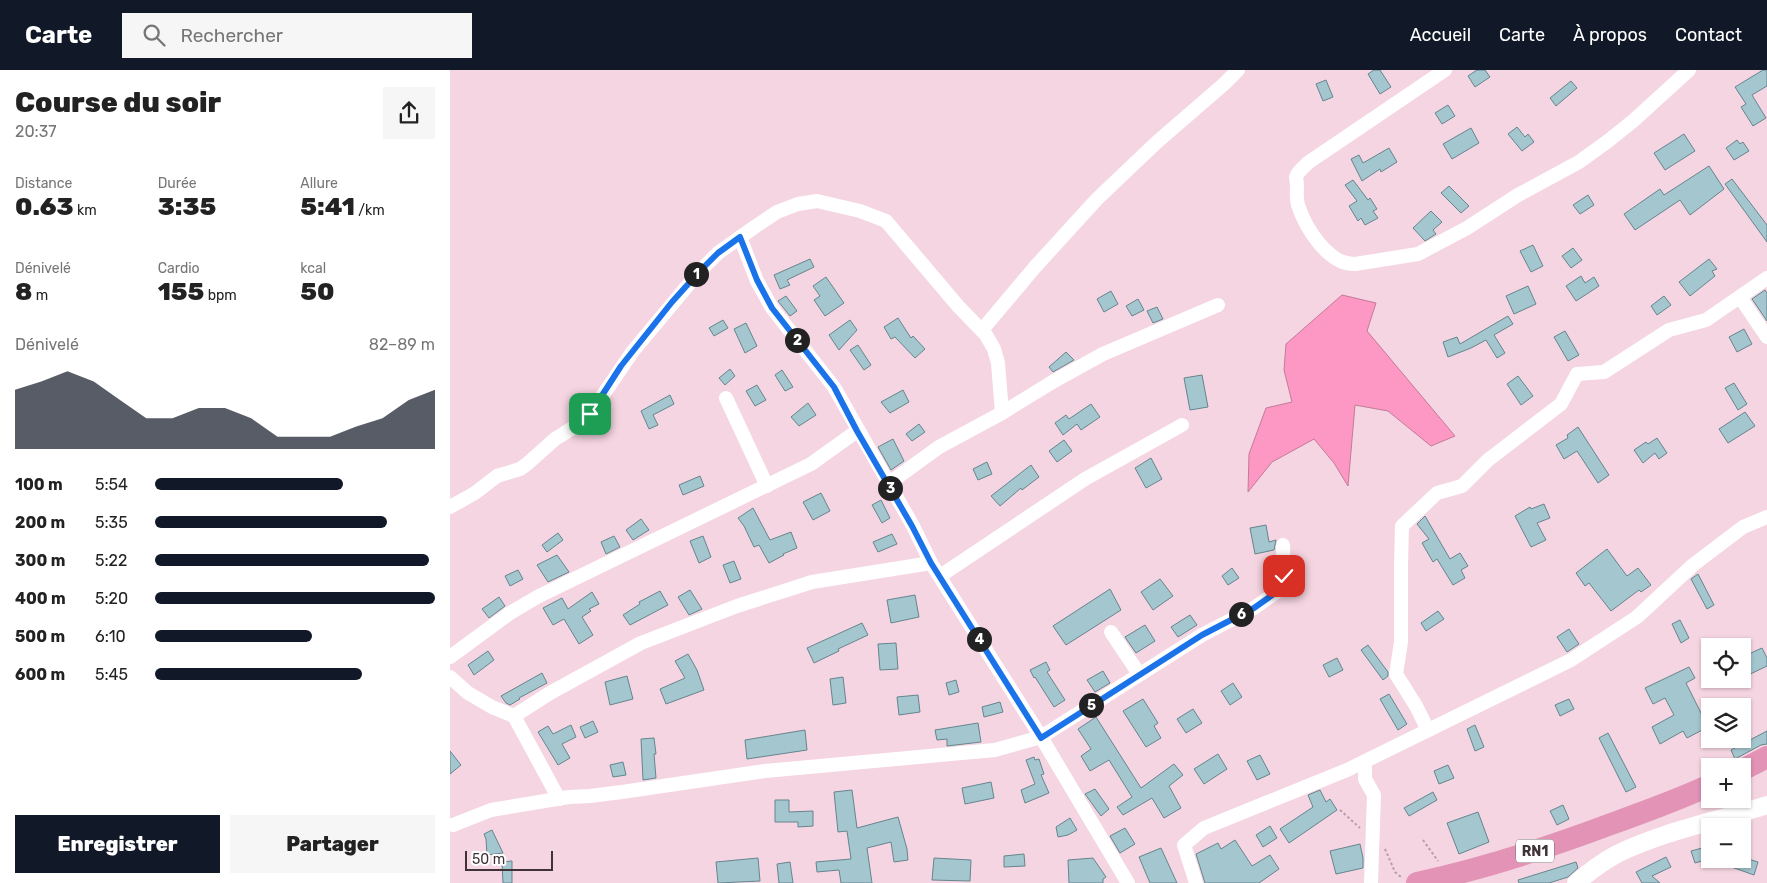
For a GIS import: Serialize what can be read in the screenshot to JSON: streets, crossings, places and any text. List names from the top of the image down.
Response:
{
  "streets": {
    "highway": ["RN1"]
  },
  "scale_bar": "50 m",
  "page": {
    "header": "Carte",
    "search": "Rechercher",
    "nav": [
      "Accueil",
      "Carte",
      "À propos",
      "Contact"
    ],
    "heading": ["Course du soir", "20:37"],
    "stats": [
      ["Distance", "0.63 km"],
      ["Durée", "3:35"],
      ["Allure", "5:41 /km"],
      ["Dénivelé", "8 m"],
      ["Cardio", "155 bpm"],
      ["kcal", "50"]
    ],
    "pins": [
      "1",
      "2",
      "3",
      "6",
      "4",
      "5"
    ],
    "chart": ["Dénivelé", "82–89 m"],
    "list": [
      {
        "name": "100 m",
        "note": "5:54"
      },
      {
        "name": "200 m",
        "note": "5:35"
      },
      {
        "name": "300 m",
        "note": "5:22"
      },
      {
        "name": "400 m",
        "note": "5:20"
      },
      {
        "name": "500 m",
        "note": "6:10"
      },
      {
        "name": "600 m",
        "note": "5:45"
      }
    ],
    "map_buttons": ["+", "−"],
    "buttons": ["Enregistrer", "Partager"],
    "scale": "50 m"
  }
}
